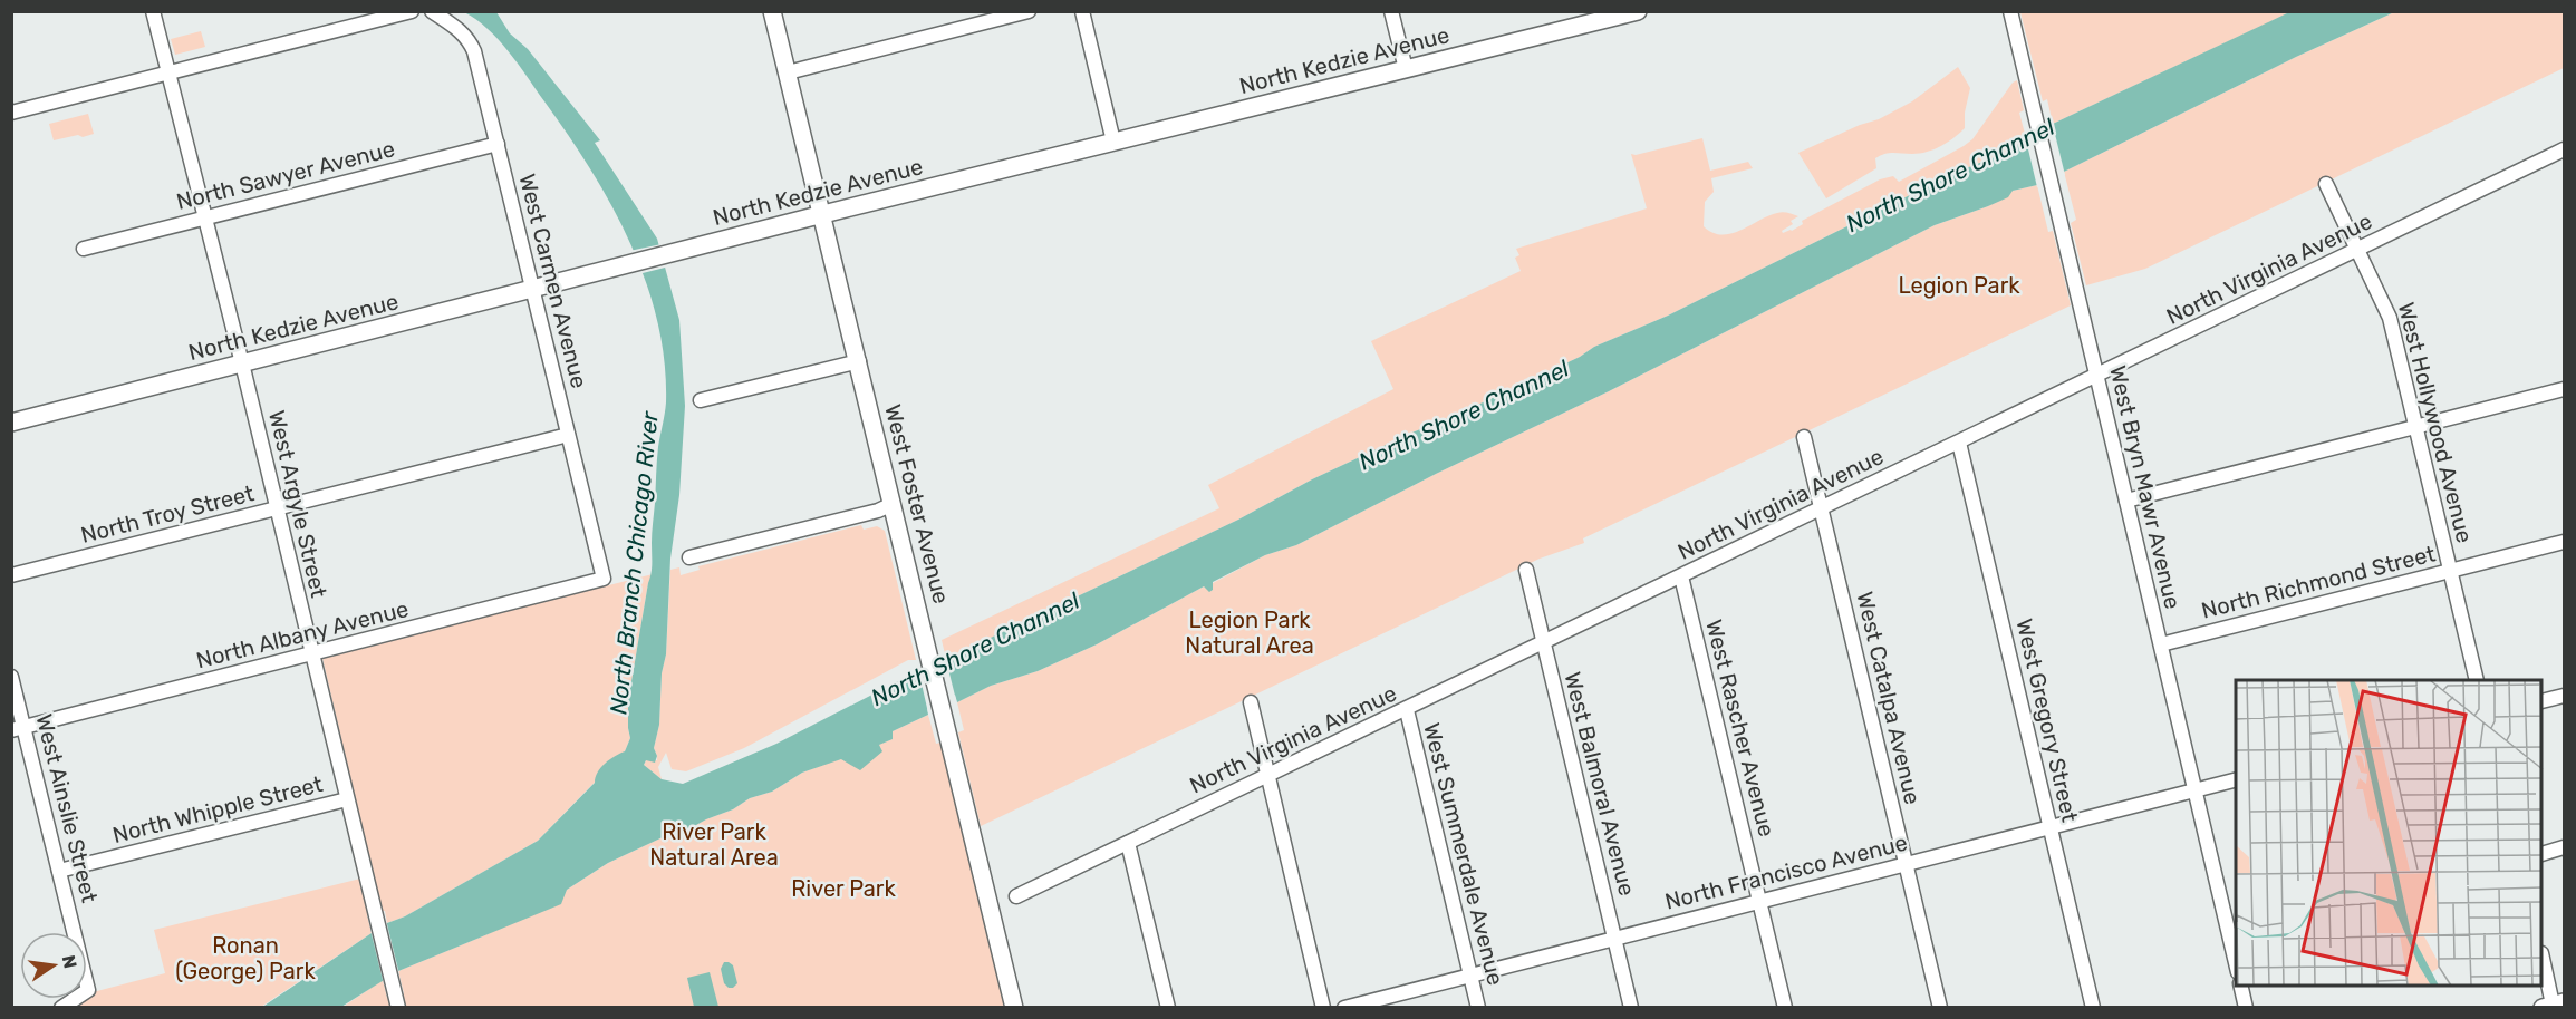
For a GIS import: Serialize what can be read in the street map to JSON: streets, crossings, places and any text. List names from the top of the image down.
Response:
{
  "streets": {
    "main road": ["North Kedzie Avenue", "West Foster Avenue"],
    "street": [
      "North Sawyer Avenue",
      "North Virginia Avenue",
      "West Carmen Avenue",
      "West Hollywood Avenue",
      "West Bryn Mawr Avenue",
      "West Argyle Street",
      "North Troy Street",
      "North Richmond Street",
      "North Albany Avenue",
      "West Catalpa Avenue",
      "West Gregory Street",
      "West Rascher Avenue",
      "West Balmoral Avenue",
      "West Ainslie Street",
      "North Whipple Street",
      "West Summerdale Avenue",
      "North Francisco Avenue"
    ]
  },
  "crossings": [
    ["North Kedzie Avenue", "West Carmen Avenue"],
    ["North Kedzie Avenue", "West Argyle Street"],
    ["North Kedzie Avenue", "West Foster Avenue"],
    ["North Sawyer Avenue", "West Carmen Avenue"],
    ["North Sawyer Avenue", "West Argyle Street"],
    ["North Virginia Avenue", "West Hollywood Avenue"],
    ["North Virginia Avenue", "West Bryn Mawr Avenue"],
    ["North Virginia Avenue", "West Catalpa Avenue"],
    ["North Virginia Avenue", "West Gregory Street"],
    ["North Virginia Avenue", "West Rascher Avenue"],
    ["North Virginia Avenue", "West Balmoral Avenue"],
    ["North Virginia Avenue", "West Summerdale Avenue"],
    ["West Carmen Avenue", "North Troy Street"],
    ["West Carmen Avenue", "North Albany Avenue"],
    ["West Hollywood Avenue", "North Richmond Street"],
    ["West Bryn Mawr Avenue", "North Richmond Street"],
    ["West Bryn Mawr Avenue", "North Francisco Avenue"],
    ["West Argyle Street", "North Troy Street"],
    ["West Argyle Street", "North Albany Avenue"],
    ["West Argyle Street", "North Whipple Street"],
    ["North Albany Avenue", "West Ainslie Street"],
    ["West Catalpa Avenue", "North Francisco Avenue"],
    ["West Gregory Street", "North Francisco Avenue"],
    ["West Rascher Avenue", "North Francisco Avenue"],
    ["West Balmoral Avenue", "North Francisco Avenue"],
    ["West Ainslie Street", "North Whipple Street"],
    ["West Summerdale Avenue", "North Francisco Avenue"]
  ],
  "water": ["North Shore Channel", "North Branch Chicago River"],
  "parks": [
    "Legion Park",
    "Legion Park Natural Area",
    "River Park Natural Area",
    "River Park",
    "Ronan (George) Park"
  ],
  "north": "right"
}
